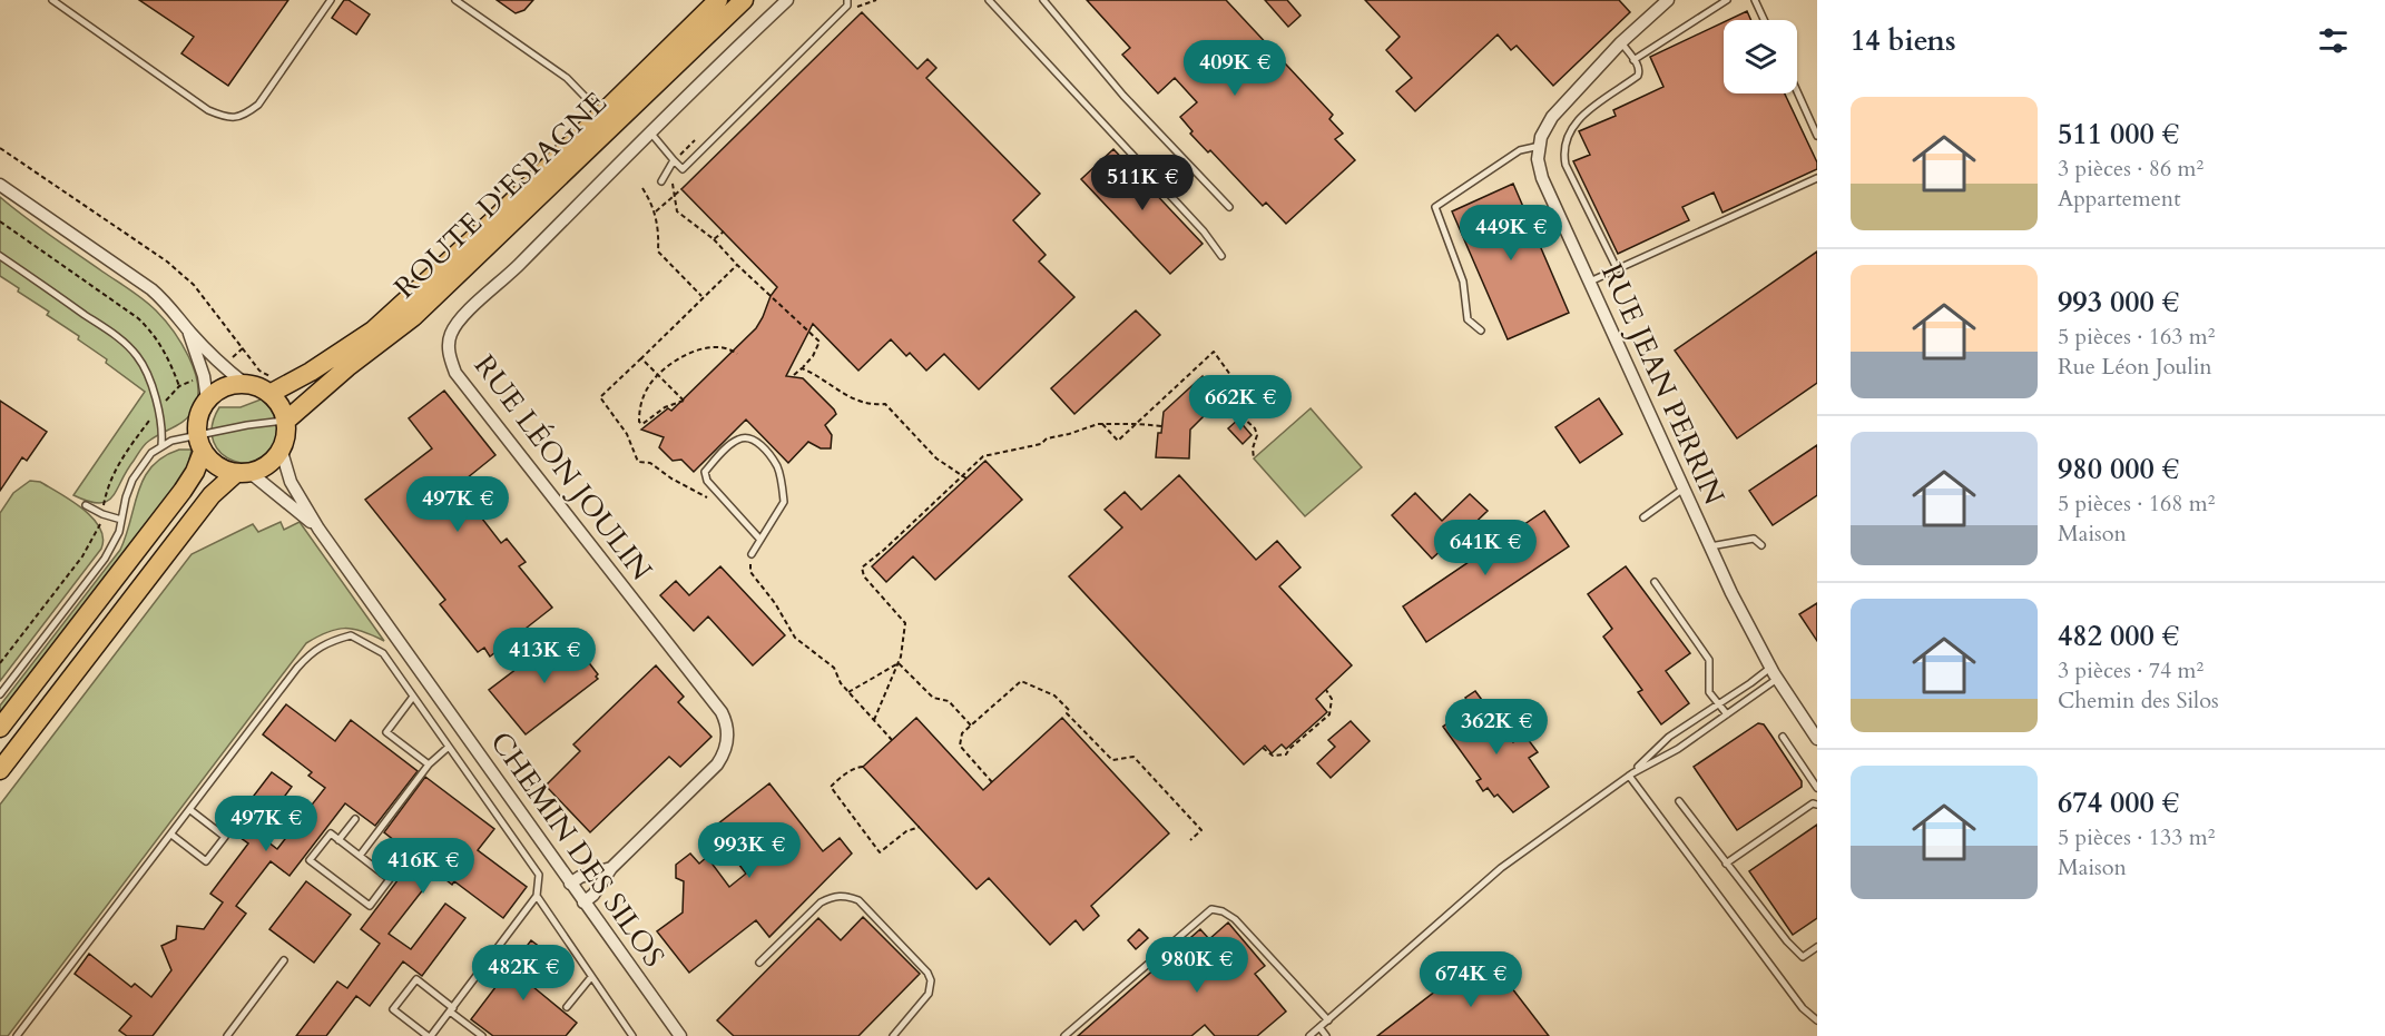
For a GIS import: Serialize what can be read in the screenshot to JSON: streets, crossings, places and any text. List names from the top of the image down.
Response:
{
  "streets": {
    "main road": ["ROUTE D'ESPAGNE"],
    "street": ["RUE JEAN PERRIN", "RUE LÉON JOULIN", "CHEMIN DES SILOS"]
  },
  "crossings": [
    ["RUE LÉON JOULIN", "CHEMIN DES SILOS"]
  ],
  "page": {
    "heading": "14 biens",
    "price": [
      "409K €",
      "511K €",
      "449K €",
      "662K €",
      "497K €",
      "641K €",
      "413K €",
      "362K €",
      "497K €",
      "993K €",
      "416K €",
      "980K €",
      "482K €",
      "674K €"
    ],
    "list": [
      {
        "name": "511 000 €",
        "note": "3 pièces · 86 m² · Appartement"
      },
      {
        "name": "993 000 €",
        "note": "5 pièces · 163 m² · Rue Léon Joulin"
      },
      {
        "name": "980 000 €",
        "note": "5 pièces · 168 m² · Maison"
      },
      {
        "name": "482 000 €",
        "note": "3 pièces · 74 m² · Chemin des Silos"
      },
      {
        "name": "674 000 €",
        "note": "5 pièces · 133 m² · Maison"
      }
    ]
  }
}
